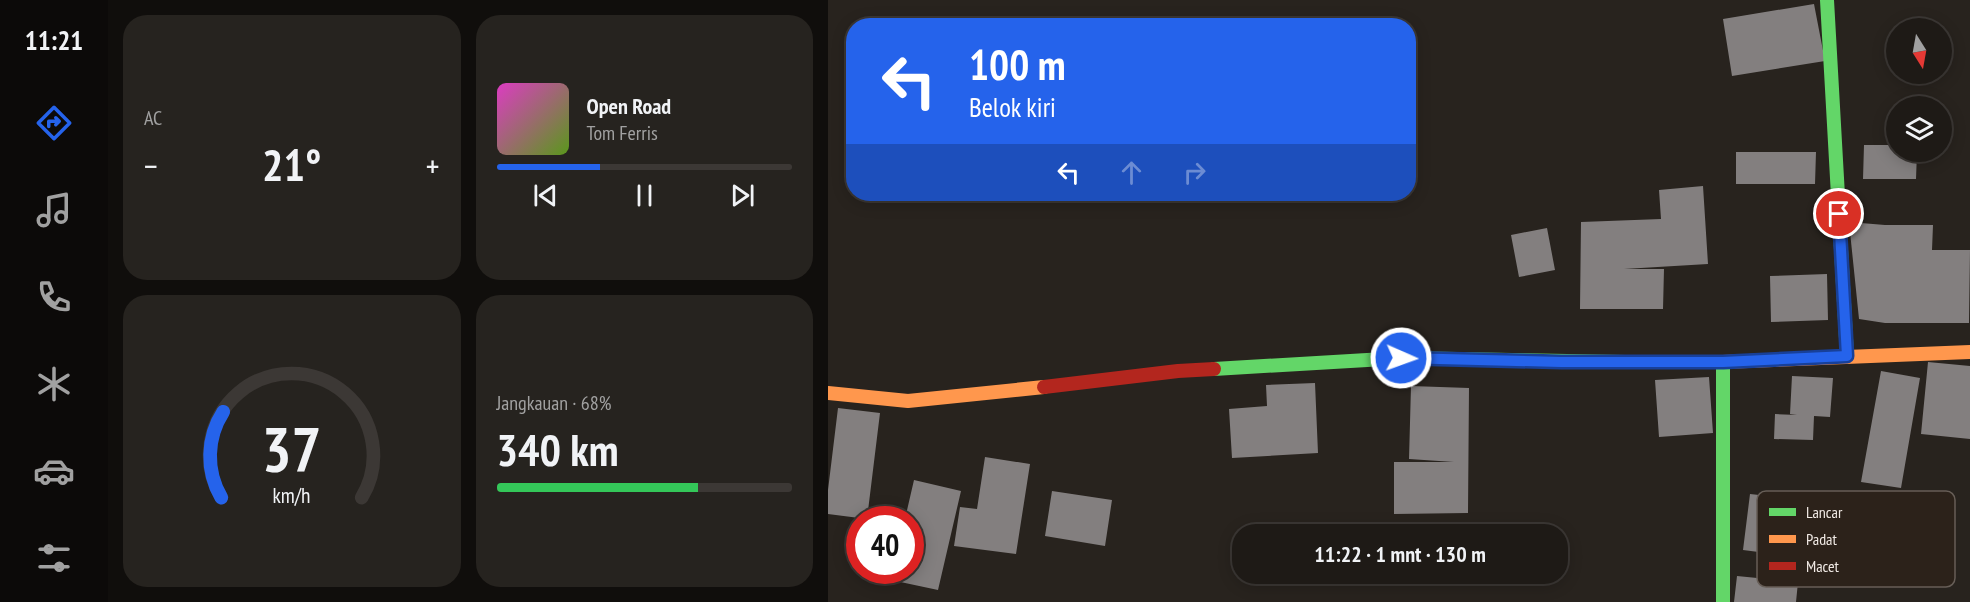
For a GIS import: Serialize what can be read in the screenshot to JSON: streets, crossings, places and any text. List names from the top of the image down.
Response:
{
  "legend": ["Lancar", "Padat", "Macet"],
  "north": "bottom",
  "page": {
    "tabs": "11:21",
    "tile": [
      "AC",
      ["Jangkauan · 68%", "340 km"]
    ],
    "turn": ["100 m", "Belok kiri"],
    "song": ["Open Road", "Tom Ferris"],
    "heat": ["−", "21°", "+"],
    "limit": "40",
    "trip": "11:22 · 1 mnt · 130 m",
    "gauge": ["37", "km/h"]
  }
}
